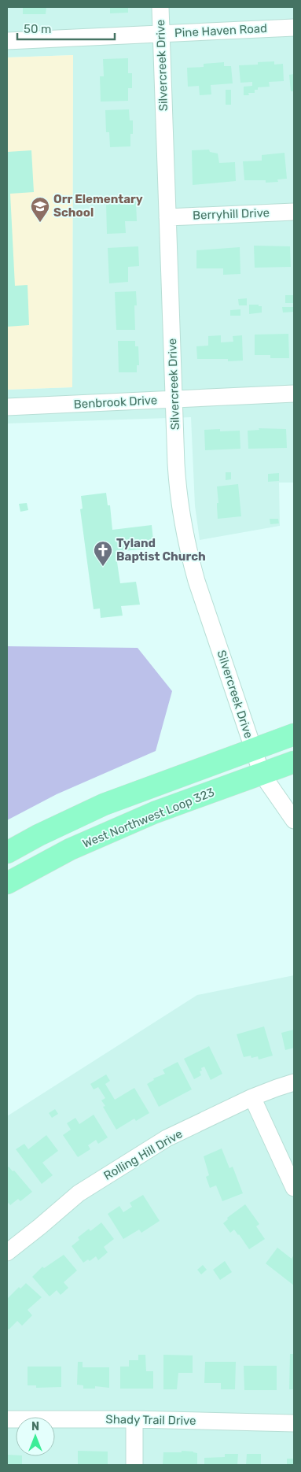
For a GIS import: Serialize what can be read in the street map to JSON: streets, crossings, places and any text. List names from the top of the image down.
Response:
{
  "streets": {
    "highway": ["West Northwest Loop 323"],
    "street": [
      "Pine Haven Road",
      "Silvercreek Drive",
      "Berryhill Drive",
      "Benbrook Drive",
      "Rolling Hill Drive",
      "Shady Trail Drive"
    ]
  },
  "crossings": [
    ["Pine Haven Road", "Silvercreek Drive"],
    ["Silvercreek Drive", "Berryhill Drive"],
    ["Silvercreek Drive", "Benbrook Drive"],
    ["Silvercreek Drive", "West Northwest Loop 323"]
  ],
  "places": {
    "school or university": ["Orr Elementary School"],
    "church": ["Tyland Baptist Church"]
  },
  "scale_bar": "50 m",
  "north": "top"
}
